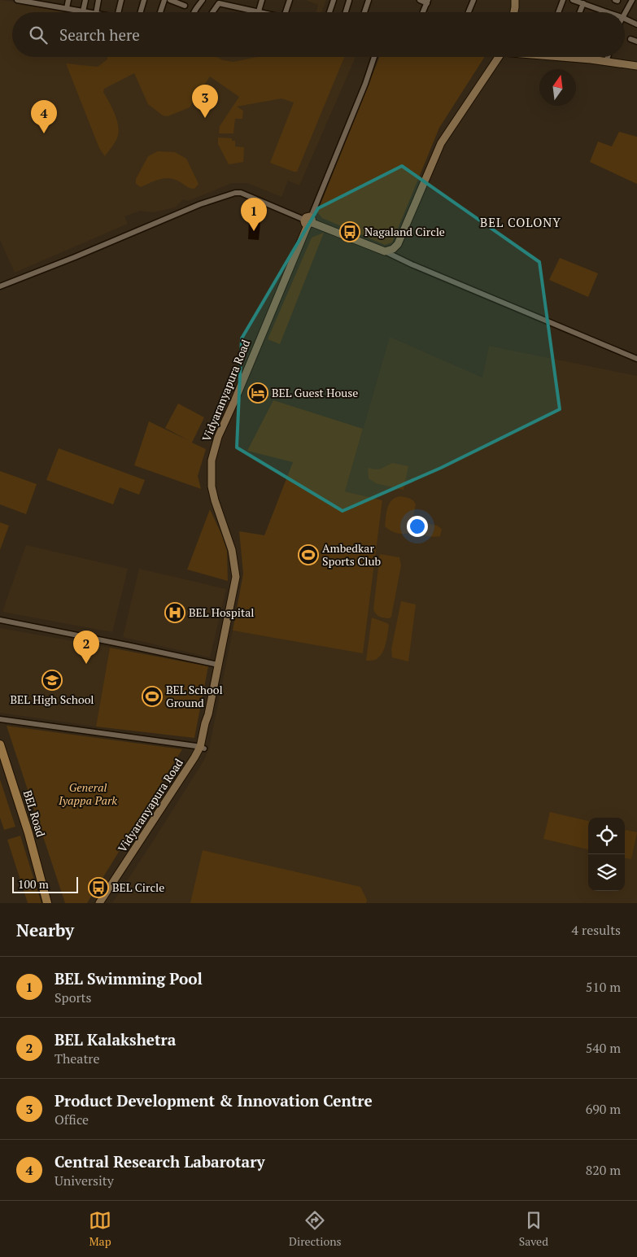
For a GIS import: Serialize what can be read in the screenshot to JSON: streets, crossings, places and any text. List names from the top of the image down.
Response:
{
  "streets": {
    "main road": ["Vidyaranyapura Road", "BEL Road"]
  },
  "districts": ["BEL COLONY"],
  "parks": ["General Iyappa Park"],
  "places": {
    "bus stop": ["Nagaland Circle", "BEL Circle"],
    "hotel": ["BEL Guest House"],
    "sports": ["Ambedkar Sports Club", "BEL School Ground"],
    "hospital": ["BEL Hospital"],
    "school or university": ["BEL High School"]
  },
  "scale_bar": "100 m",
  "north": "top",
  "page": {
    "search": "Search here",
    "pins": [
      "3",
      "4",
      "1",
      "2"
    ],
    "scale": "100 m",
    "heading": ["Nearby", "4 results"],
    "list": [
      {
        "mark": "1",
        "name": "BEL Swimming Pool",
        "note": "Sports",
        "value": "510 m"
      },
      {
        "mark": "2",
        "name": "BEL Kalakshetra",
        "note": "Theatre",
        "value": "540 m"
      },
      {
        "mark": "3",
        "name": "Product Development & Innovation Centre",
        "note": "Office",
        "value": "690 m"
      },
      {
        "mark": "4",
        "name": "Central Research Labarotary",
        "note": "University",
        "value": "820 m"
      }
    ],
    "nav": ["Map", "Directions", "Saved"]
  }
}
